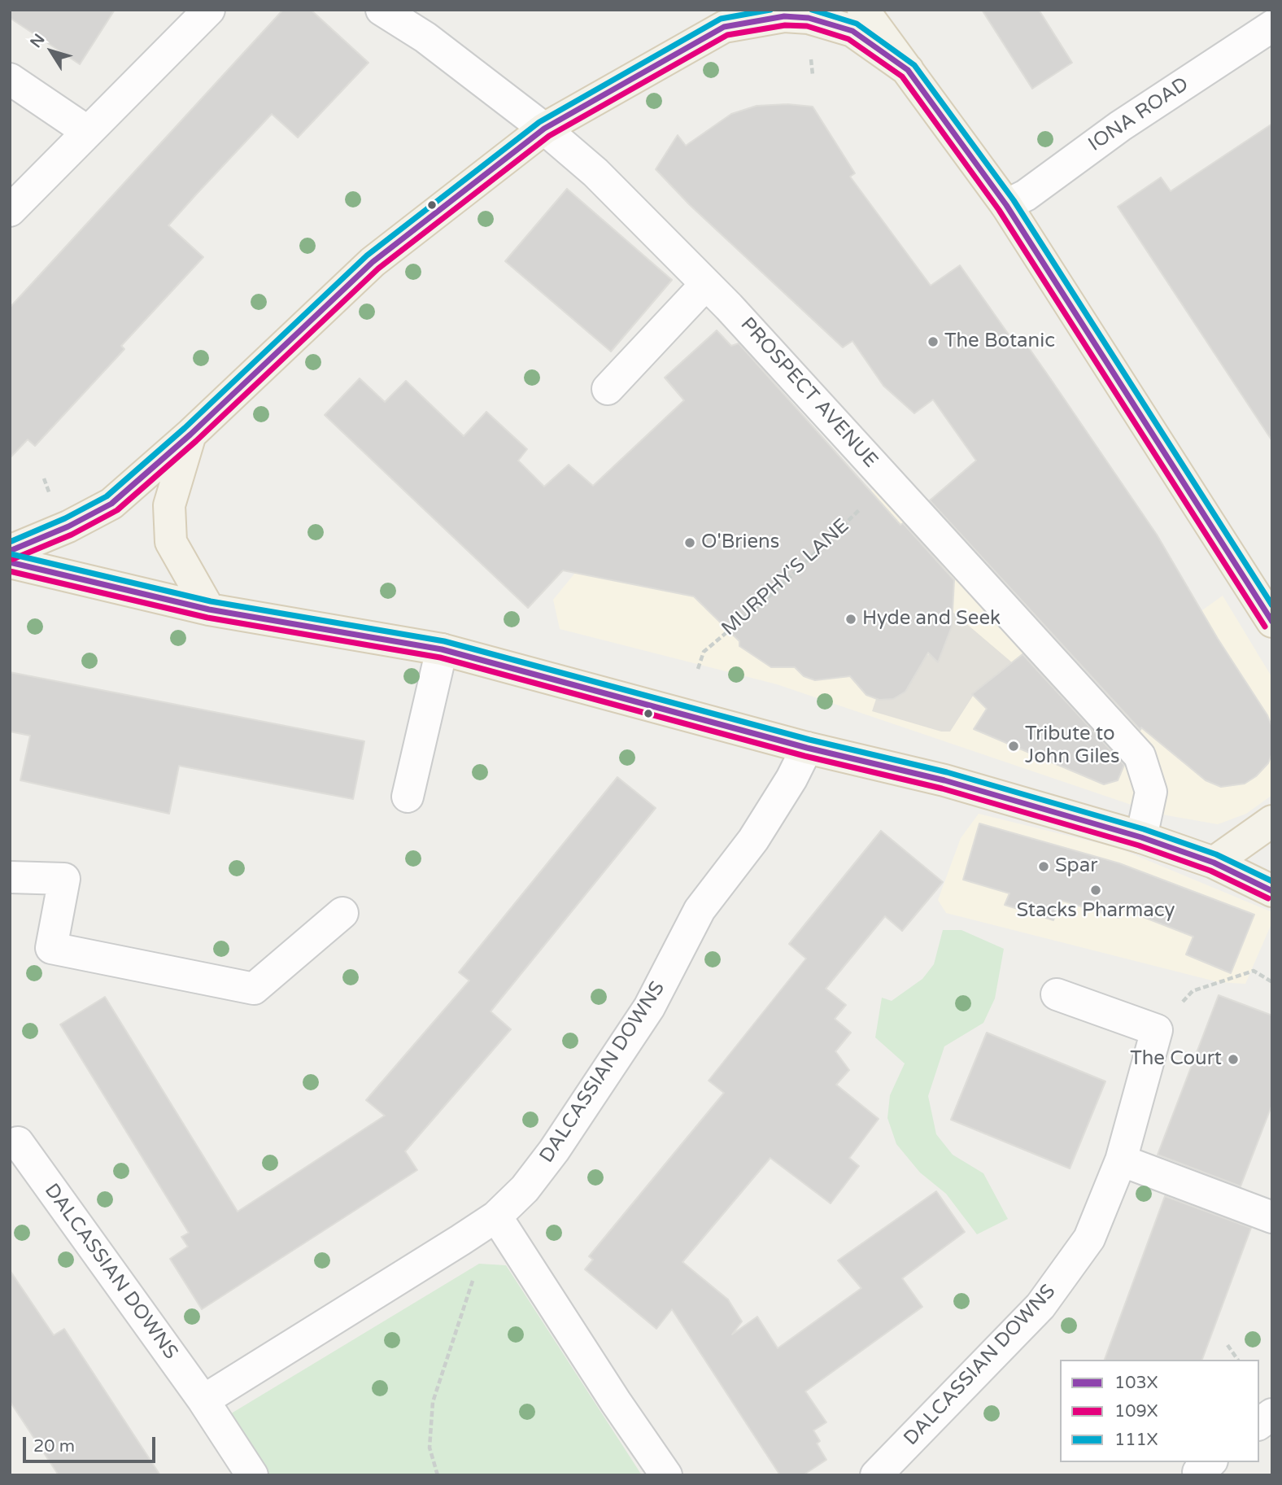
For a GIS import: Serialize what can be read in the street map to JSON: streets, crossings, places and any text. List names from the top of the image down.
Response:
{
  "streets": {
    "street": ["IONA ROAD", "PROSPECT AVENUE", "DALCASSIAN DOWNS"],
    "path": ["MURPHY'S LANE"]
  },
  "places": [
    "The Botanic",
    "O'Briens",
    "Hyde and Seek",
    "Tribute to John Giles",
    "Spar",
    "Stacks Pharmacy",
    "The Court"
  ],
  "lines": ["transit line 111X", "transit line 103X", "transit line 109X"],
  "legend": ["103X", "109X", "111X"],
  "scale_bar": "20 m",
  "north": "top left"
}
